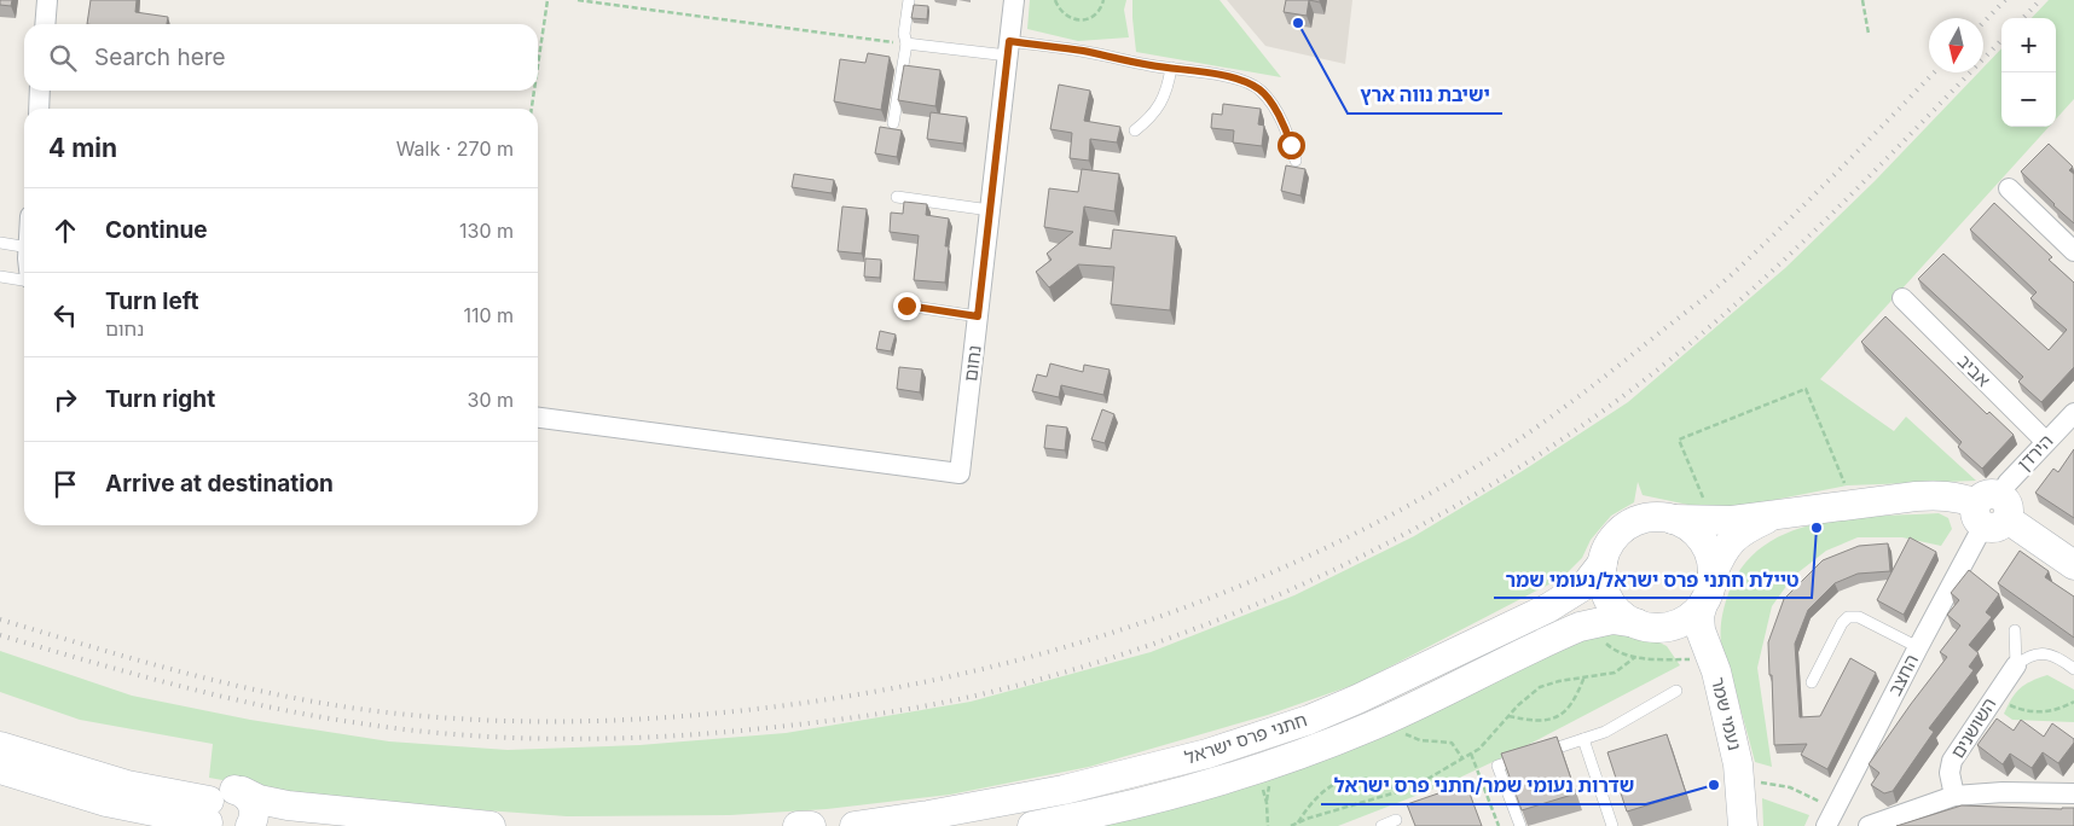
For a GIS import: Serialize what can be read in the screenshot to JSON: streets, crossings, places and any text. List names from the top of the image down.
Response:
{
  "streets": {
    "main road": ["נעמי שמר", "חתני פרס ישראל"],
    "street": [
      "נחום",
      "אביב",
      "הירדן",
      "החצב",
      "השושנים"
    ]
  },
  "crossings": [
    ["אביב", "הירדן"],
    ["הירדן", "החצב"],
    ["נעמי שמר", "חתני פרס ישראל"]
  ],
  "places": ["ישיבת נווה ארץ", "טיילת חתני פרס ישראל/נעומי שמר", "שדרות נעומי שמר/חתני פרס ישראל"],
  "north": "bottom",
  "page": {
    "map_buttons": ["+", "−"],
    "search": "Search here",
    "heading": ["4 min", "Walk · 270 m"],
    "list": [
      ["Continue", "130 m"],
      ["Turn left", "נחום", "110 m"],
      ["Turn right", "30 m"],
      "Arrive at destination"
    ]
  }
}
